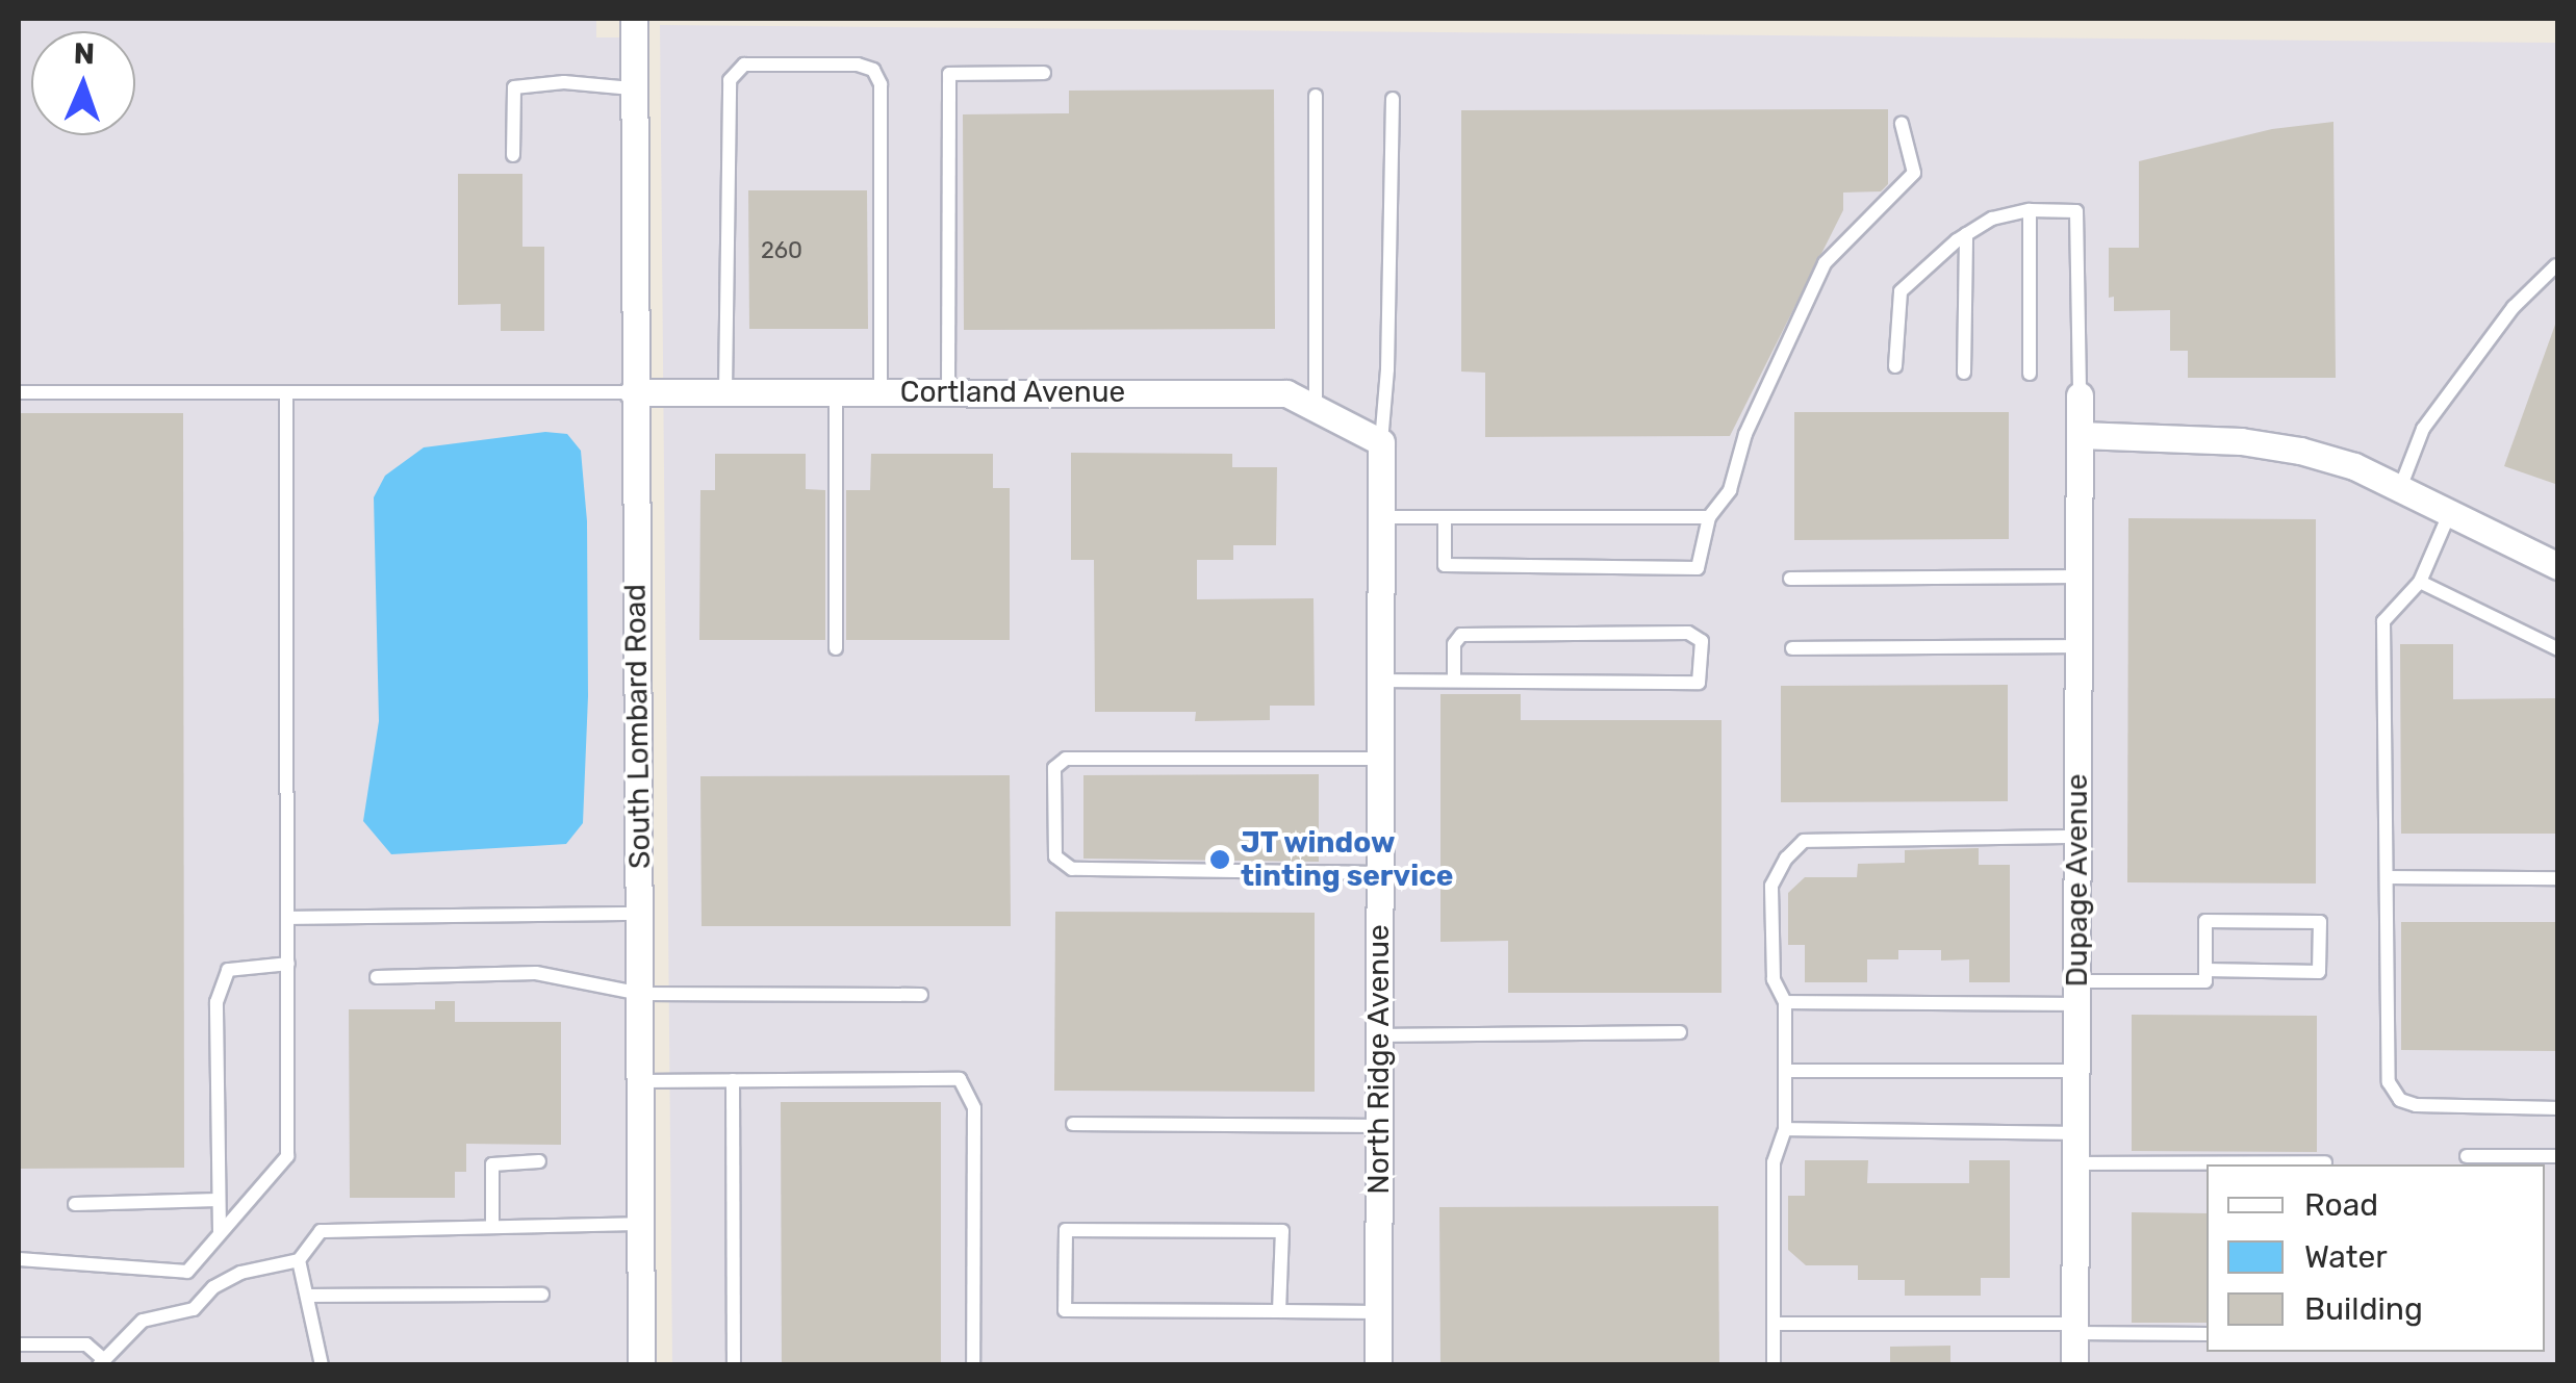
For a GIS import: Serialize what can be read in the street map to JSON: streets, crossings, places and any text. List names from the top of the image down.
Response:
{
  "streets": {
    "street": [
      "Cortland Avenue",
      "South Lombard Road",
      "Dupage Avenue",
      "North Ridge Avenue"
    ]
  },
  "crossings": [
    ["Cortland Avenue", "South Lombard Road"],
    ["Cortland Avenue", "North Ridge Avenue"]
  ],
  "places": ["JT window tinting service"],
  "house_numbers": ["260"],
  "legend": ["Road", "Water", "Building"],
  "north": "top"
}
